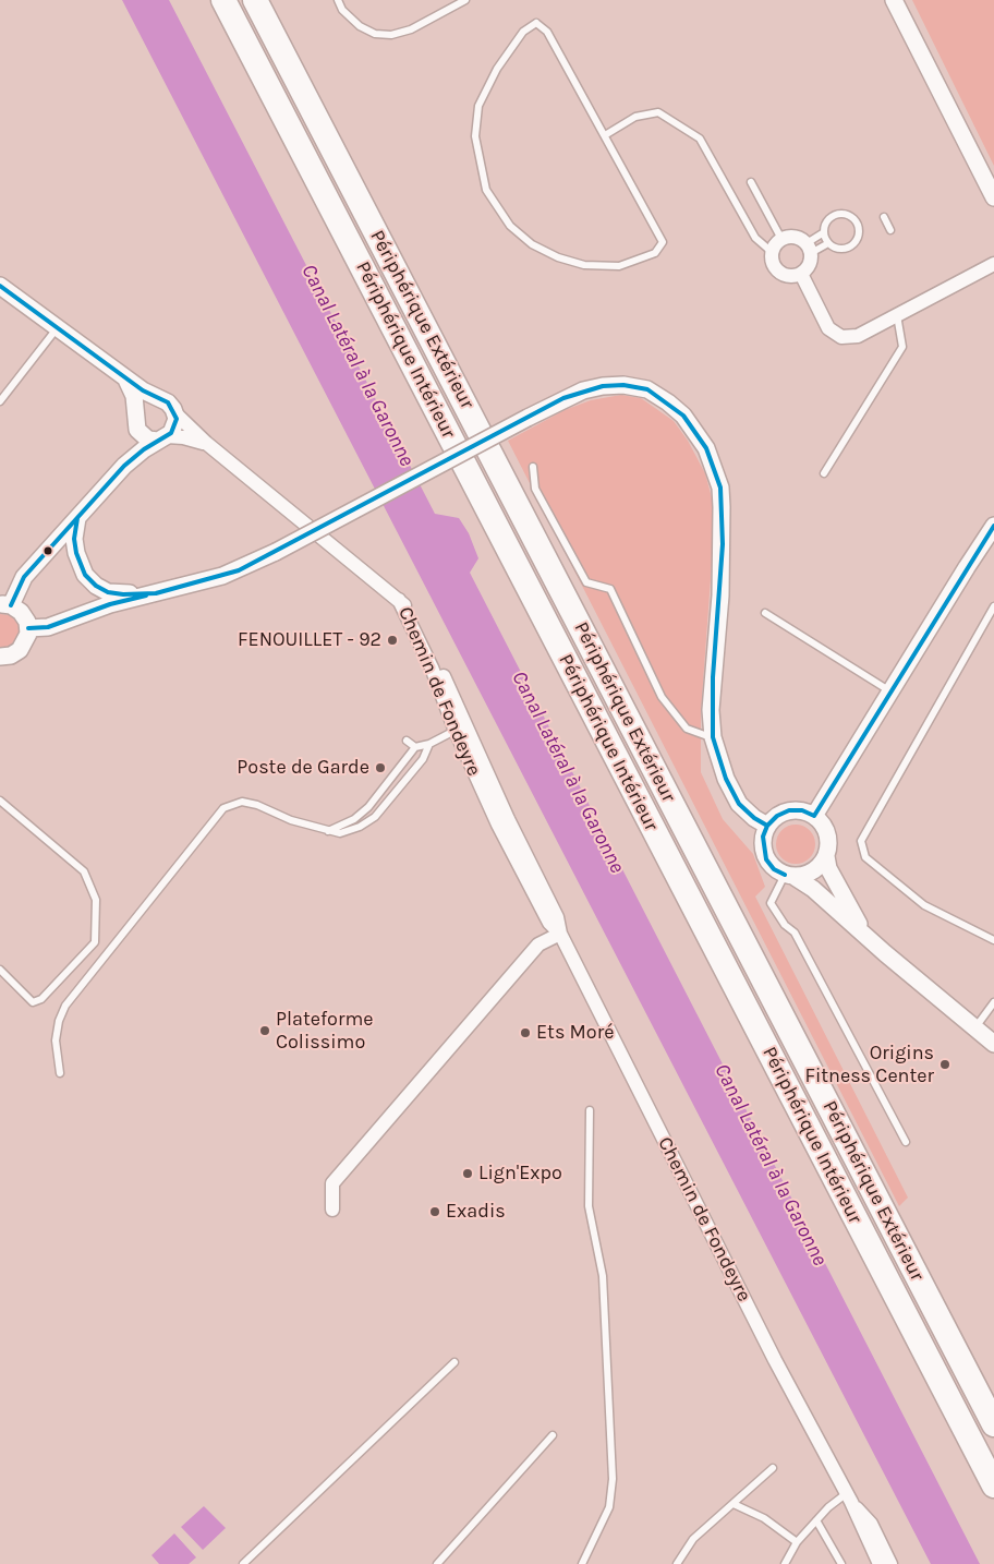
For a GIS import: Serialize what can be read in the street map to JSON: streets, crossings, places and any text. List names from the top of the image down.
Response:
{
  "streets": {
    "highway": ["Périphérique Extérieur", "Périphérique Intérieur"],
    "street": ["Chemin de Fondeyre"]
  },
  "water": ["Canal Latéral à la Garonne"],
  "places": [
    "FENOUILLET - 92",
    "Poste de Garde",
    "Plateforme Colissimo",
    "Ets Moré",
    "Origins Fitness Center",
    "Lign'Expo",
    "Exadis"
  ]
}
